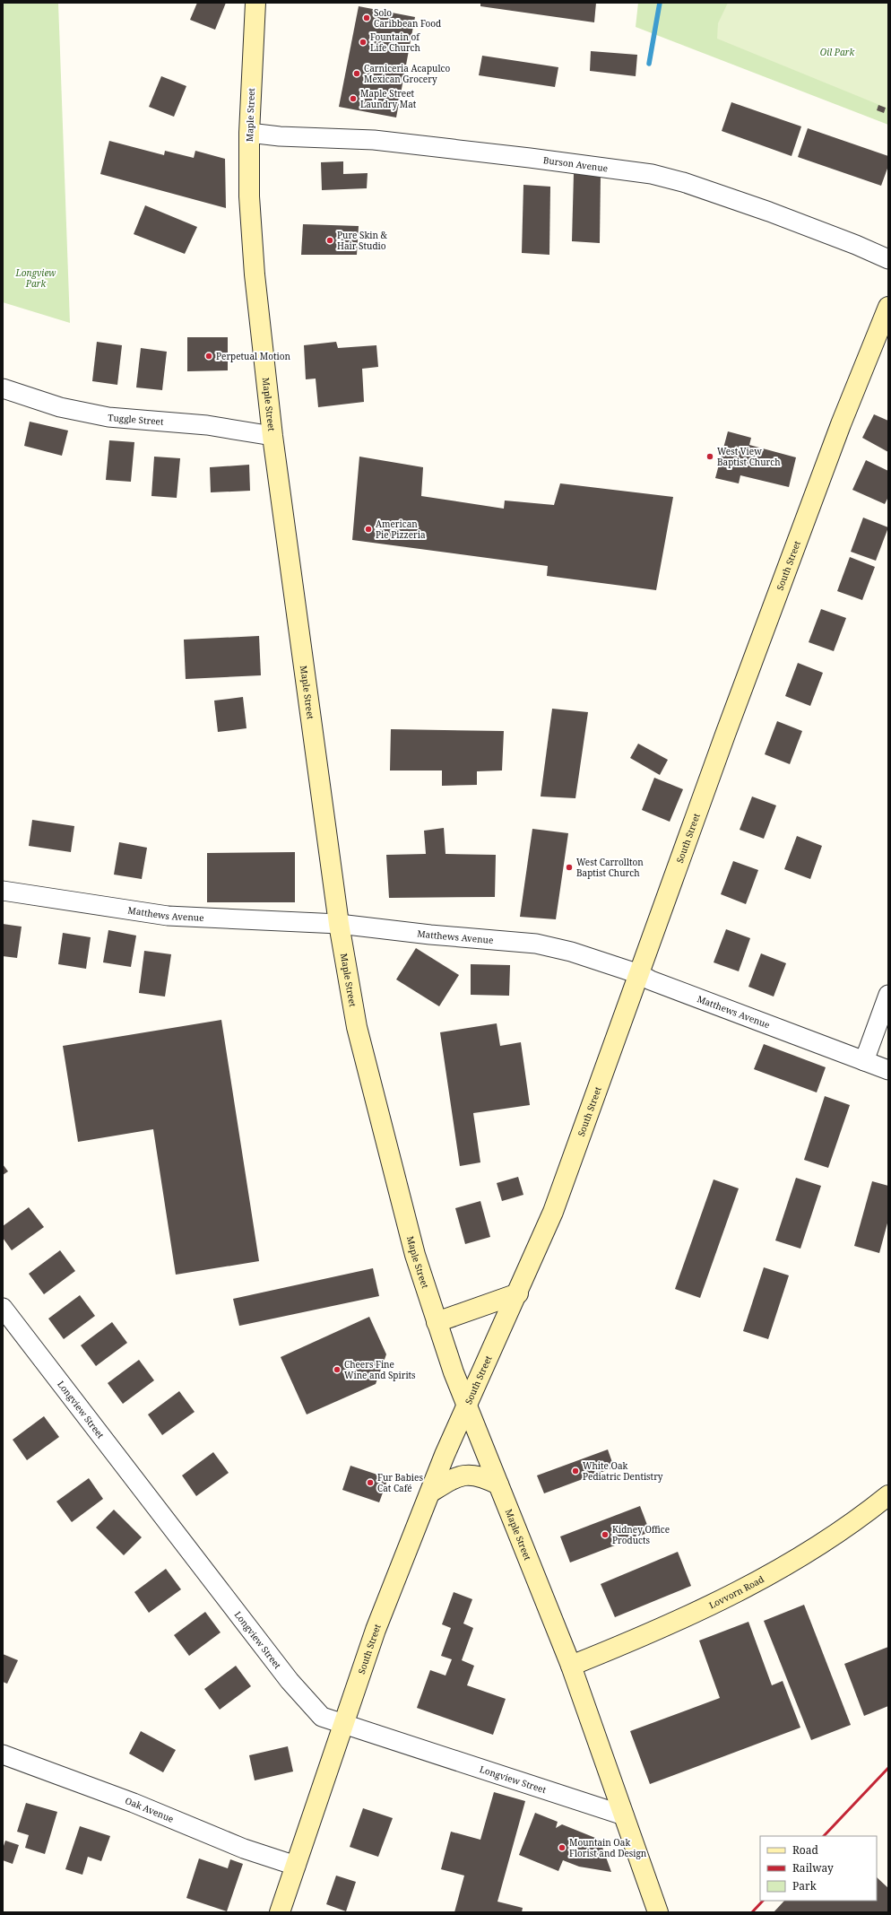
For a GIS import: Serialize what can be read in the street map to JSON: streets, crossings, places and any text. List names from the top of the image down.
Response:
{
  "streets": {
    "main road": ["Maple Street", "South Street", "Lovvorn Road"],
    "street": [
      "Burson Avenue",
      "Tuggle Street",
      "Matthews Avenue",
      "Longview Street",
      "Oak Avenue"
    ]
  },
  "crossings": [
    ["Maple Street", "Burson Avenue"],
    ["Maple Street", "Tuggle Street"],
    ["Maple Street", "South Street"],
    ["Maple Street", "Matthews Avenue"],
    ["Maple Street", "Longview Street"],
    ["Maple Street", "Lovvorn Road"],
    ["South Street", "Matthews Avenue"],
    ["South Street", "Longview Street"],
    ["South Street", "Oak Avenue"]
  ],
  "parks": ["Oil Park", "Longview Park"],
  "places": [
    "Solo Caribbean Food",
    "Fountain of Life Church",
    "Carniceria Acapulco Mexican Grocery",
    "Maple Street Laundry Mat",
    "Pure Skin & Hair Studio",
    "Perpetual Motion",
    "West View Baptist Church",
    "American Pie Pizzeria",
    "West Carrollton Baptist Church",
    "Cheers Fine Wine and Spirits",
    "White Oak Pediatric Dentistry",
    "Fur Babies Cat Café",
    "Kidney Office Products",
    "Mountain Oak Florist and Design"
  ],
  "legend": ["Road", "Railway", "Park"]
}
